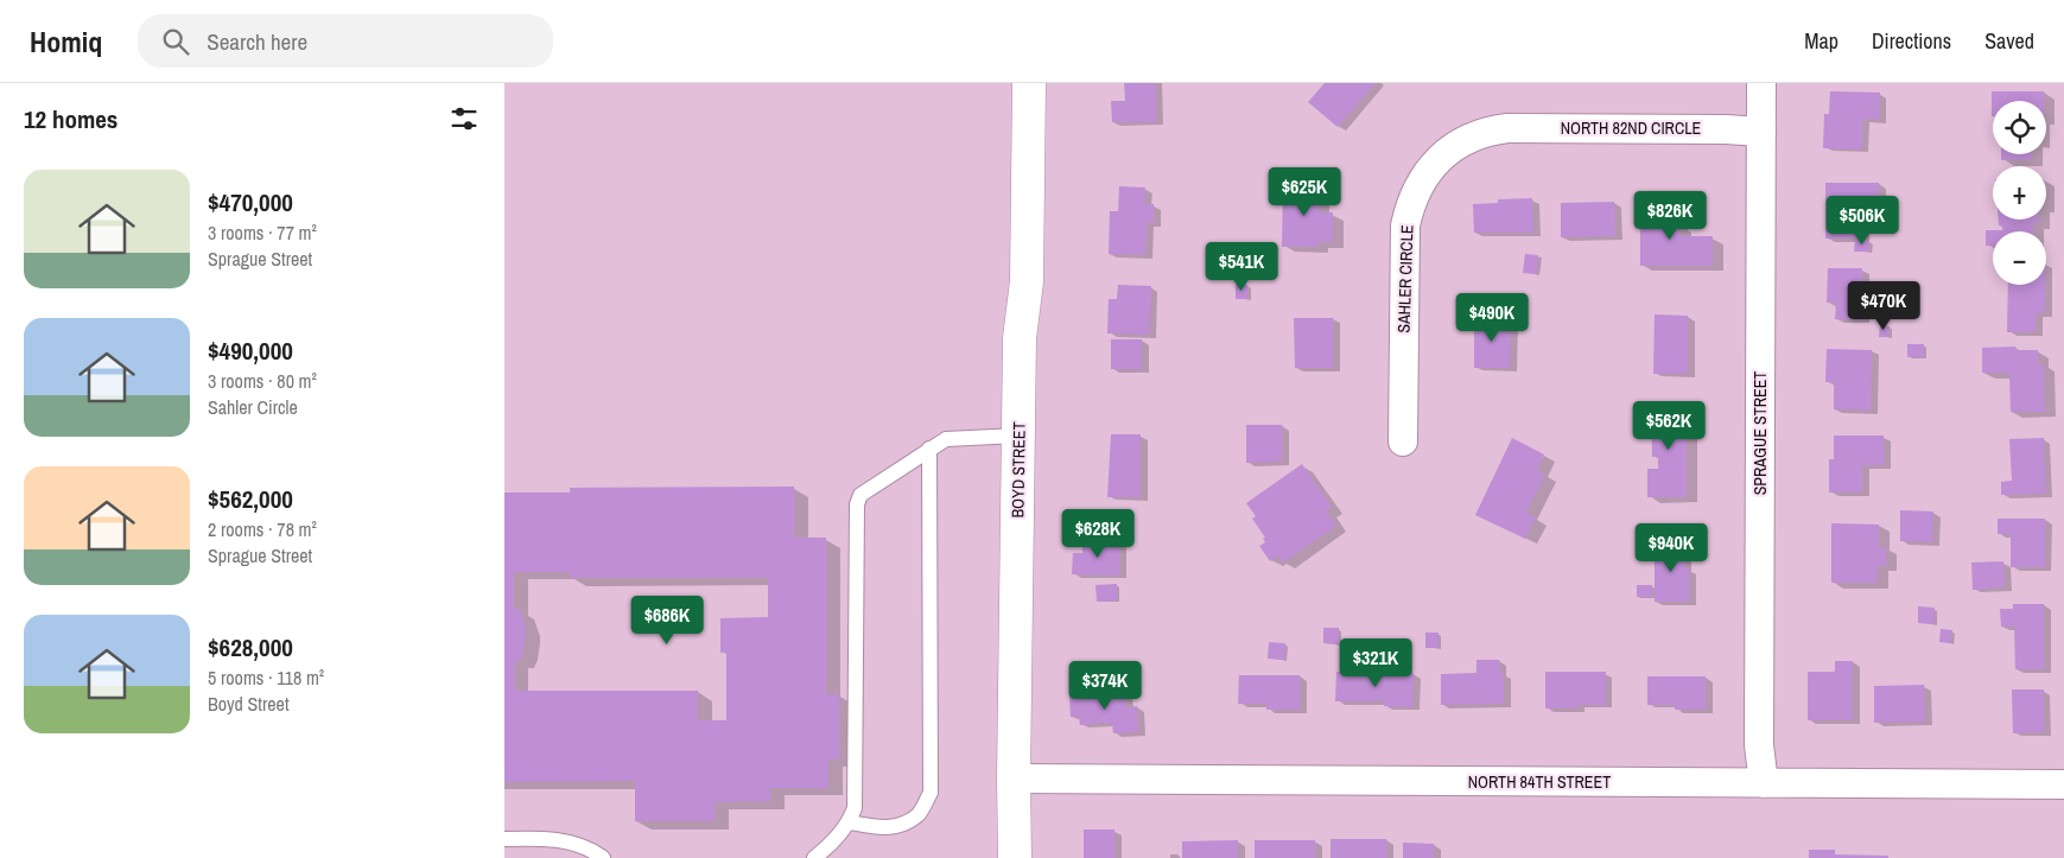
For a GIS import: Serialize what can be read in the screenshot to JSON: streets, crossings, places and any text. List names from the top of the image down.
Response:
{
  "streets": {
    "street": [
      "NORTH 82ND CIRCLE",
      "SAHLER CIRCLE",
      "SPRAGUE STREET",
      "BOYD STREET",
      "NORTH 84TH STREET"
    ]
  },
  "crossings": [
    ["NORTH 82ND CIRCLE", "SAHLER CIRCLE"],
    ["NORTH 82ND CIRCLE", "SPRAGUE STREET"],
    ["SPRAGUE STREET", "NORTH 84TH STREET"],
    ["BOYD STREET", "NORTH 84TH STREET"]
  ],
  "page": {
    "header": "Homiq",
    "search": "Search here",
    "nav": ["Map", "Directions", "Saved"],
    "heading": "12 homes",
    "map_buttons": ["+", "−"],
    "list": [
      {
        "name": "$470,000",
        "note": "3 rooms · 77 m² · Sprague Street"
      },
      {
        "name": "$490,000",
        "note": "3 rooms · 80 m² · Sahler Circle"
      },
      {
        "name": "$562,000",
        "note": "2 rooms · 78 m² · Sprague Street"
      },
      {
        "name": "$628,000",
        "note": "5 rooms · 118 m² · Boyd Street"
      }
    ],
    "price": [
      "$625K",
      "$826K",
      "$506K",
      "$541K",
      "$470K",
      "$490K",
      "$562K",
      "$628K",
      "$940K",
      "$686K",
      "$321K",
      "$374K"
    ]
  }
}
